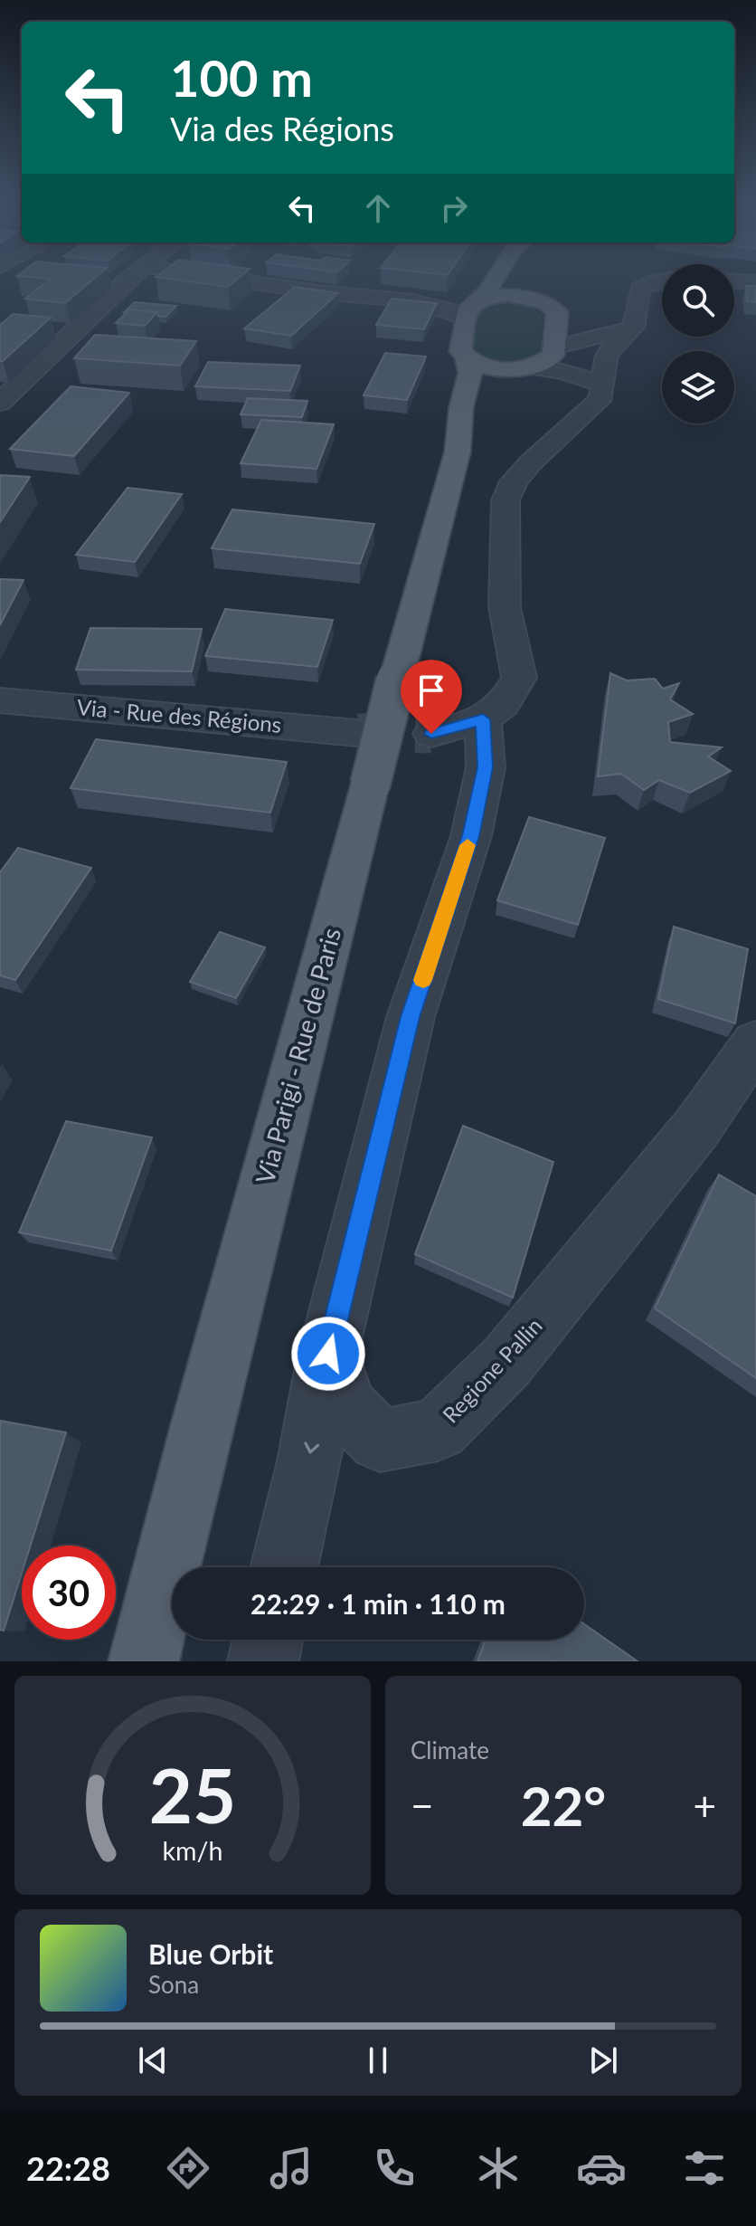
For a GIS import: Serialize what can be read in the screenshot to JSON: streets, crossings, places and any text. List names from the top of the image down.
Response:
{
  "streets": {
    "main road": ["Via Parigi - Rue de Paris"],
    "street": ["Via - Rue des Régions", "Regione Pallin"]
  },
  "page": {
    "turn": ["100 m", "Via des Régions"],
    "limit": "30",
    "trip": "22:29 · 1 min · 110 m",
    "tile": "Climate",
    "heat": ["−", "22°", "+"],
    "song": ["Blue Orbit", "Sona"],
    "tabs": "22:28",
    "gauge": ["25", "km/h"]
  }
}
